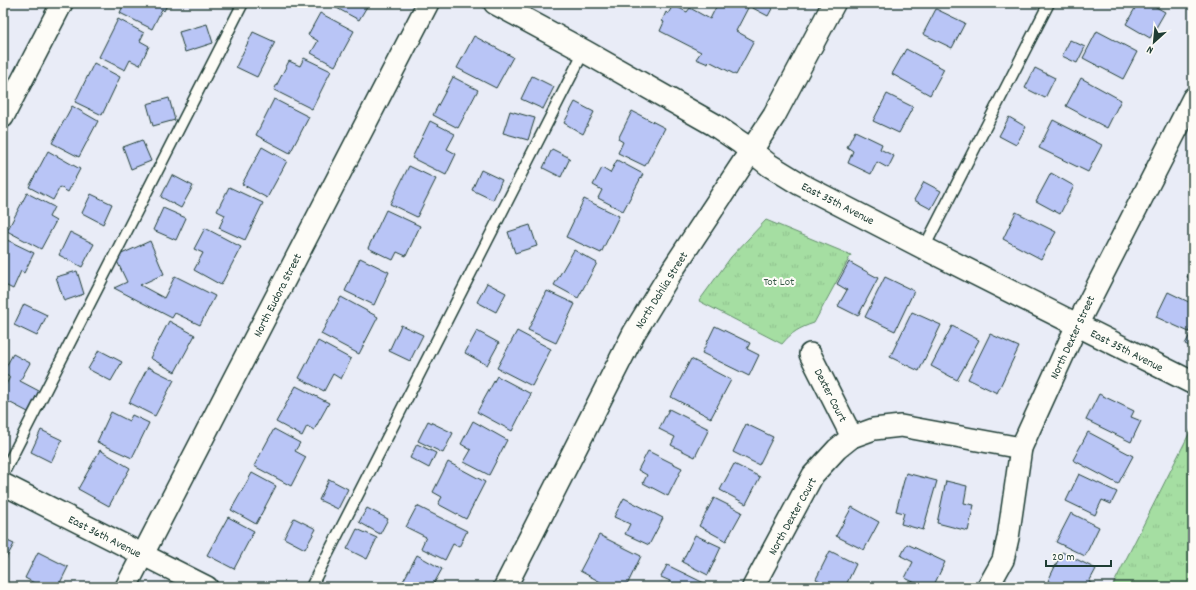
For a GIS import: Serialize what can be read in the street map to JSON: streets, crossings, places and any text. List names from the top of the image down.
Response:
{
  "streets": {
    "street": [
      "East 35th Avenue",
      "North Dahlia Street",
      "North Eudora Street",
      "North Dexter Street",
      "Dexter Court",
      "North Dexter Court",
      "East 36th Avenue"
    ]
  },
  "crossings": [
    ["East 35th Avenue", "North Dahlia Street"],
    ["East 35th Avenue", "North Dexter Street"],
    ["North Eudora Street", "East 36th Avenue"],
    ["North Dexter Street", "North Dexter Court"],
    ["Dexter Court", "North Dexter Court"]
  ],
  "parks": ["Tot Lot"],
  "scale_bar": "20 m",
  "north": "bottom left"
}
